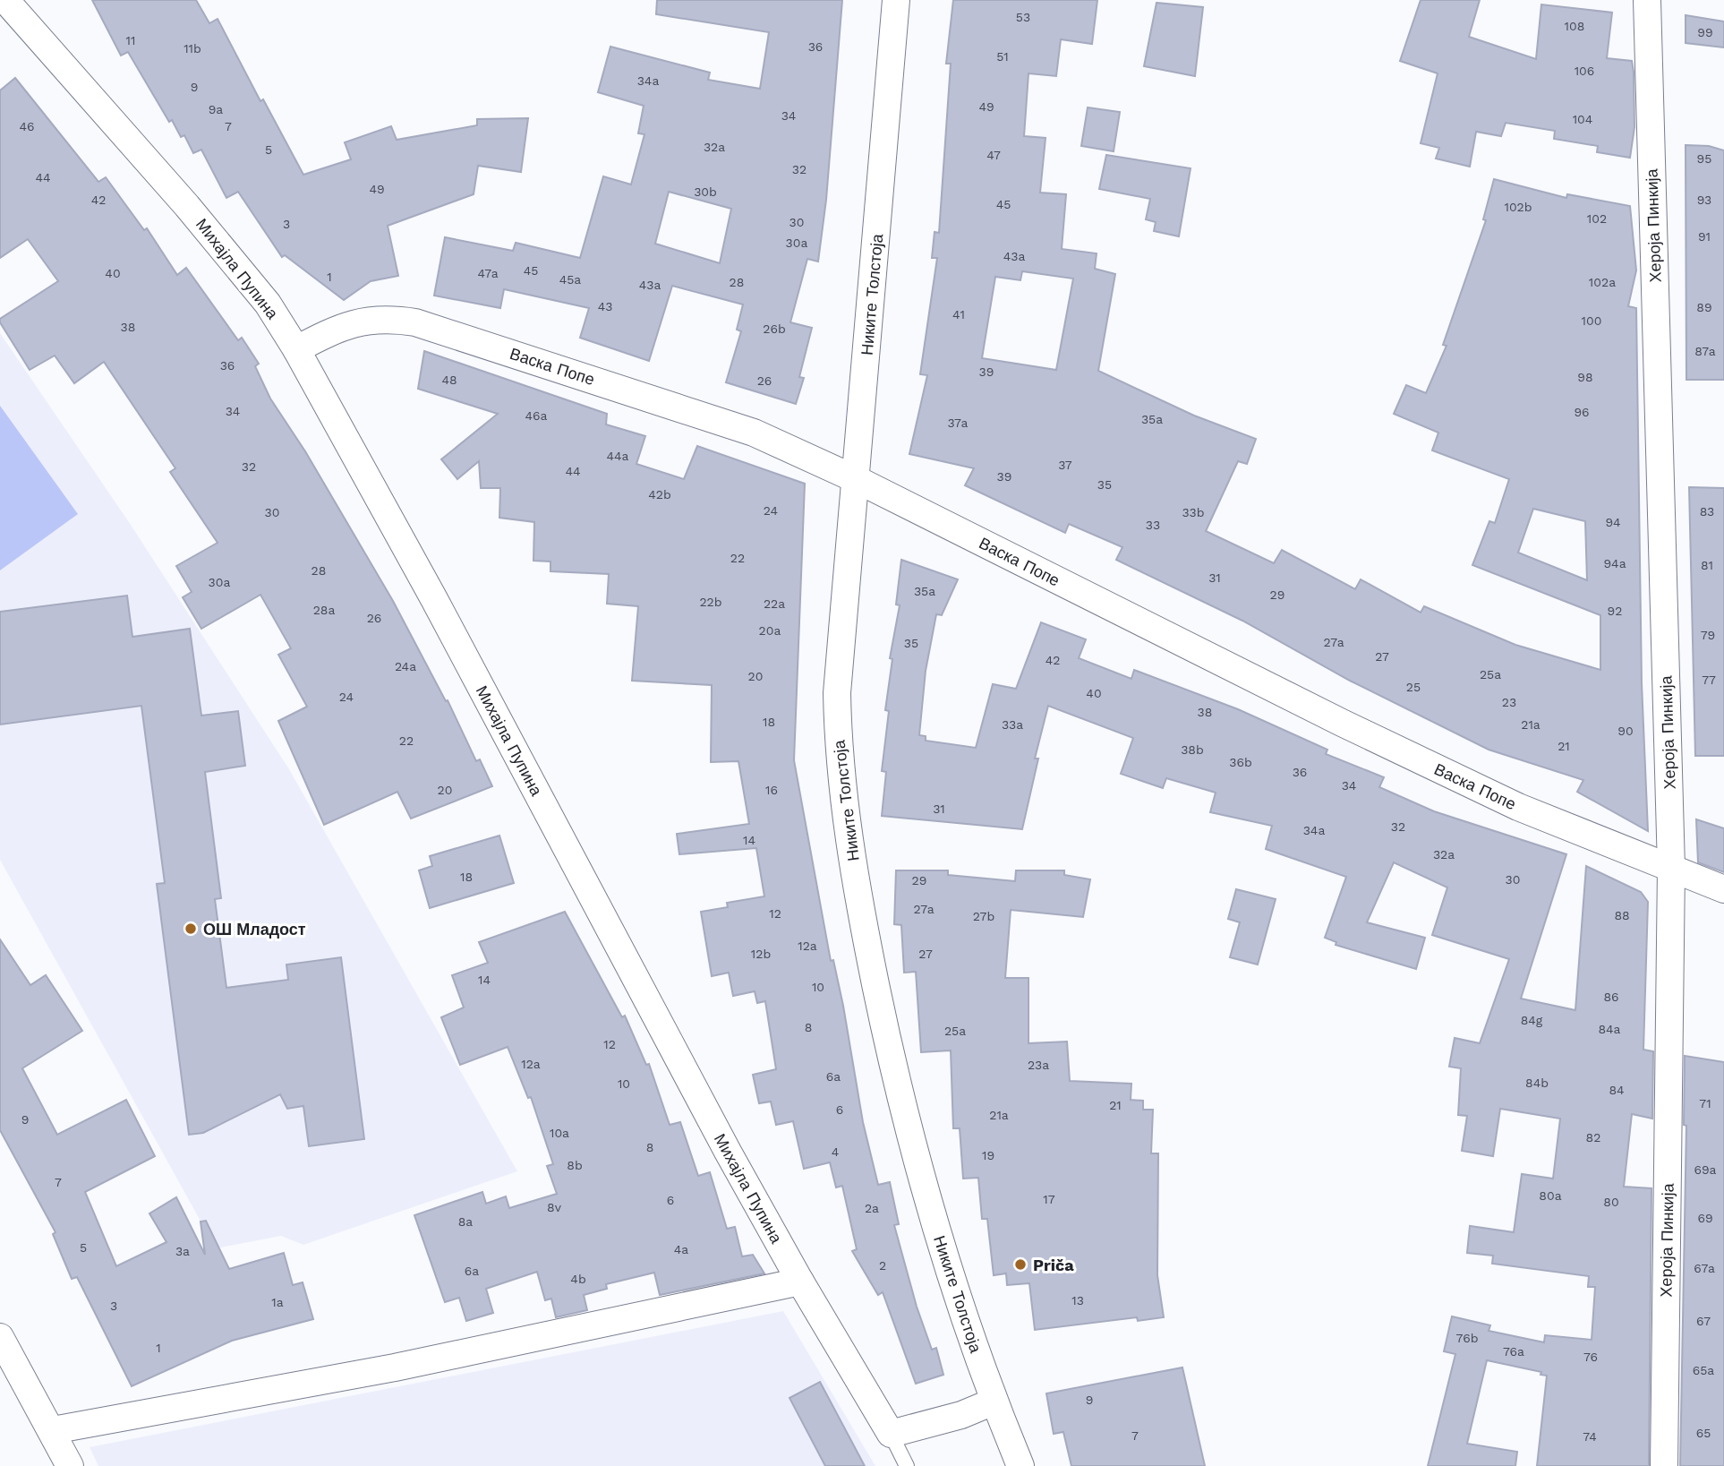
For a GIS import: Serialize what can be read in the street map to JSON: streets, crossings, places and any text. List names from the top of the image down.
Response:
{
  "streets": {
    "street": [
      "Хероја Пинкија",
      "Михајла Пупина",
      "Никите Толстоја",
      "Васка Попе"
    ]
  },
  "crossings": [
    ["Хероја Пинкија", "Васка Попе"],
    ["Михајла Пупина", "Васка Попе"],
    ["Никите Толстоја", "Васка Попе"]
  ],
  "places": ["ОШ Младост", "Priča"],
  "house_numbers": [
    "53",
    "108",
    "99",
    "11",
    "36",
    "11b",
    "51",
    "106",
    "34a",
    "9",
    "49",
    "9a",
    "34",
    "104",
    "46",
    "7",
    "32a",
    "5",
    "47",
    "95",
    "32",
    "44",
    "49",
    "30b",
    "42",
    "93",
    "45",
    "102b",
    "102",
    "30",
    "3",
    "91",
    "30a",
    "43a",
    "45",
    "40",
    "47a",
    "1",
    "45a",
    "28",
    "102a",
    "43a",
    "43",
    "89",
    "41",
    "100",
    "38",
    "26b",
    "87a",
    "36",
    "39",
    "98",
    "48",
    "26",
    "34",
    "96",
    "46a",
    "35a",
    "37a",
    "44a",
    "37",
    "32",
    "44",
    "39",
    "35",
    "42b",
    "24",
    "83",
    "30",
    "33b",
    "94",
    "33",
    "22",
    "94a",
    "81",
    "28",
    "31",
    "30a",
    "35a",
    "29",
    "22b",
    "22a",
    "28a",
    "92",
    "26",
    "20a",
    "79",
    "27a",
    "35",
    "27",
    "42",
    "24a",
    "25a",
    "20",
    "77",
    "25",
    "40",
    "24",
    "23",
    "38",
    "18",
    "33a",
    "21a",
    "90",
    "22",
    "21",
    "38b",
    "36b",
    "36",
    "34",
    "20",
    "16",
    "31",
    "32",
    "34a",
    "14",
    "32a",
    "18",
    "30",
    "29",
    "27a",
    "12",
    "88",
    "27b",
    "12a",
    "12b",
    "27",
    "14",
    "10",
    "86",
    "84g",
    "8",
    "84a",
    "25a",
    "12",
    "12a",
    "23a",
    "6a",
    "84b",
    "10",
    "84",
    "71",
    "21",
    "6",
    "21a",
    "9",
    "10a",
    "82",
    "8",
    "4",
    "19",
    "8b",
    "69a",
    "7",
    "80a",
    "17",
    "6",
    "80",
    "8v",
    "2a",
    "69",
    "8a",
    "5",
    "4a",
    "3a",
    "2",
    "67a",
    "6a",
    "4b",
    "13",
    "1a",
    "3",
    "67",
    "76b",
    "1",
    "76a",
    "76",
    "65a",
    "9",
    "65",
    "7",
    "74"
  ]
}
